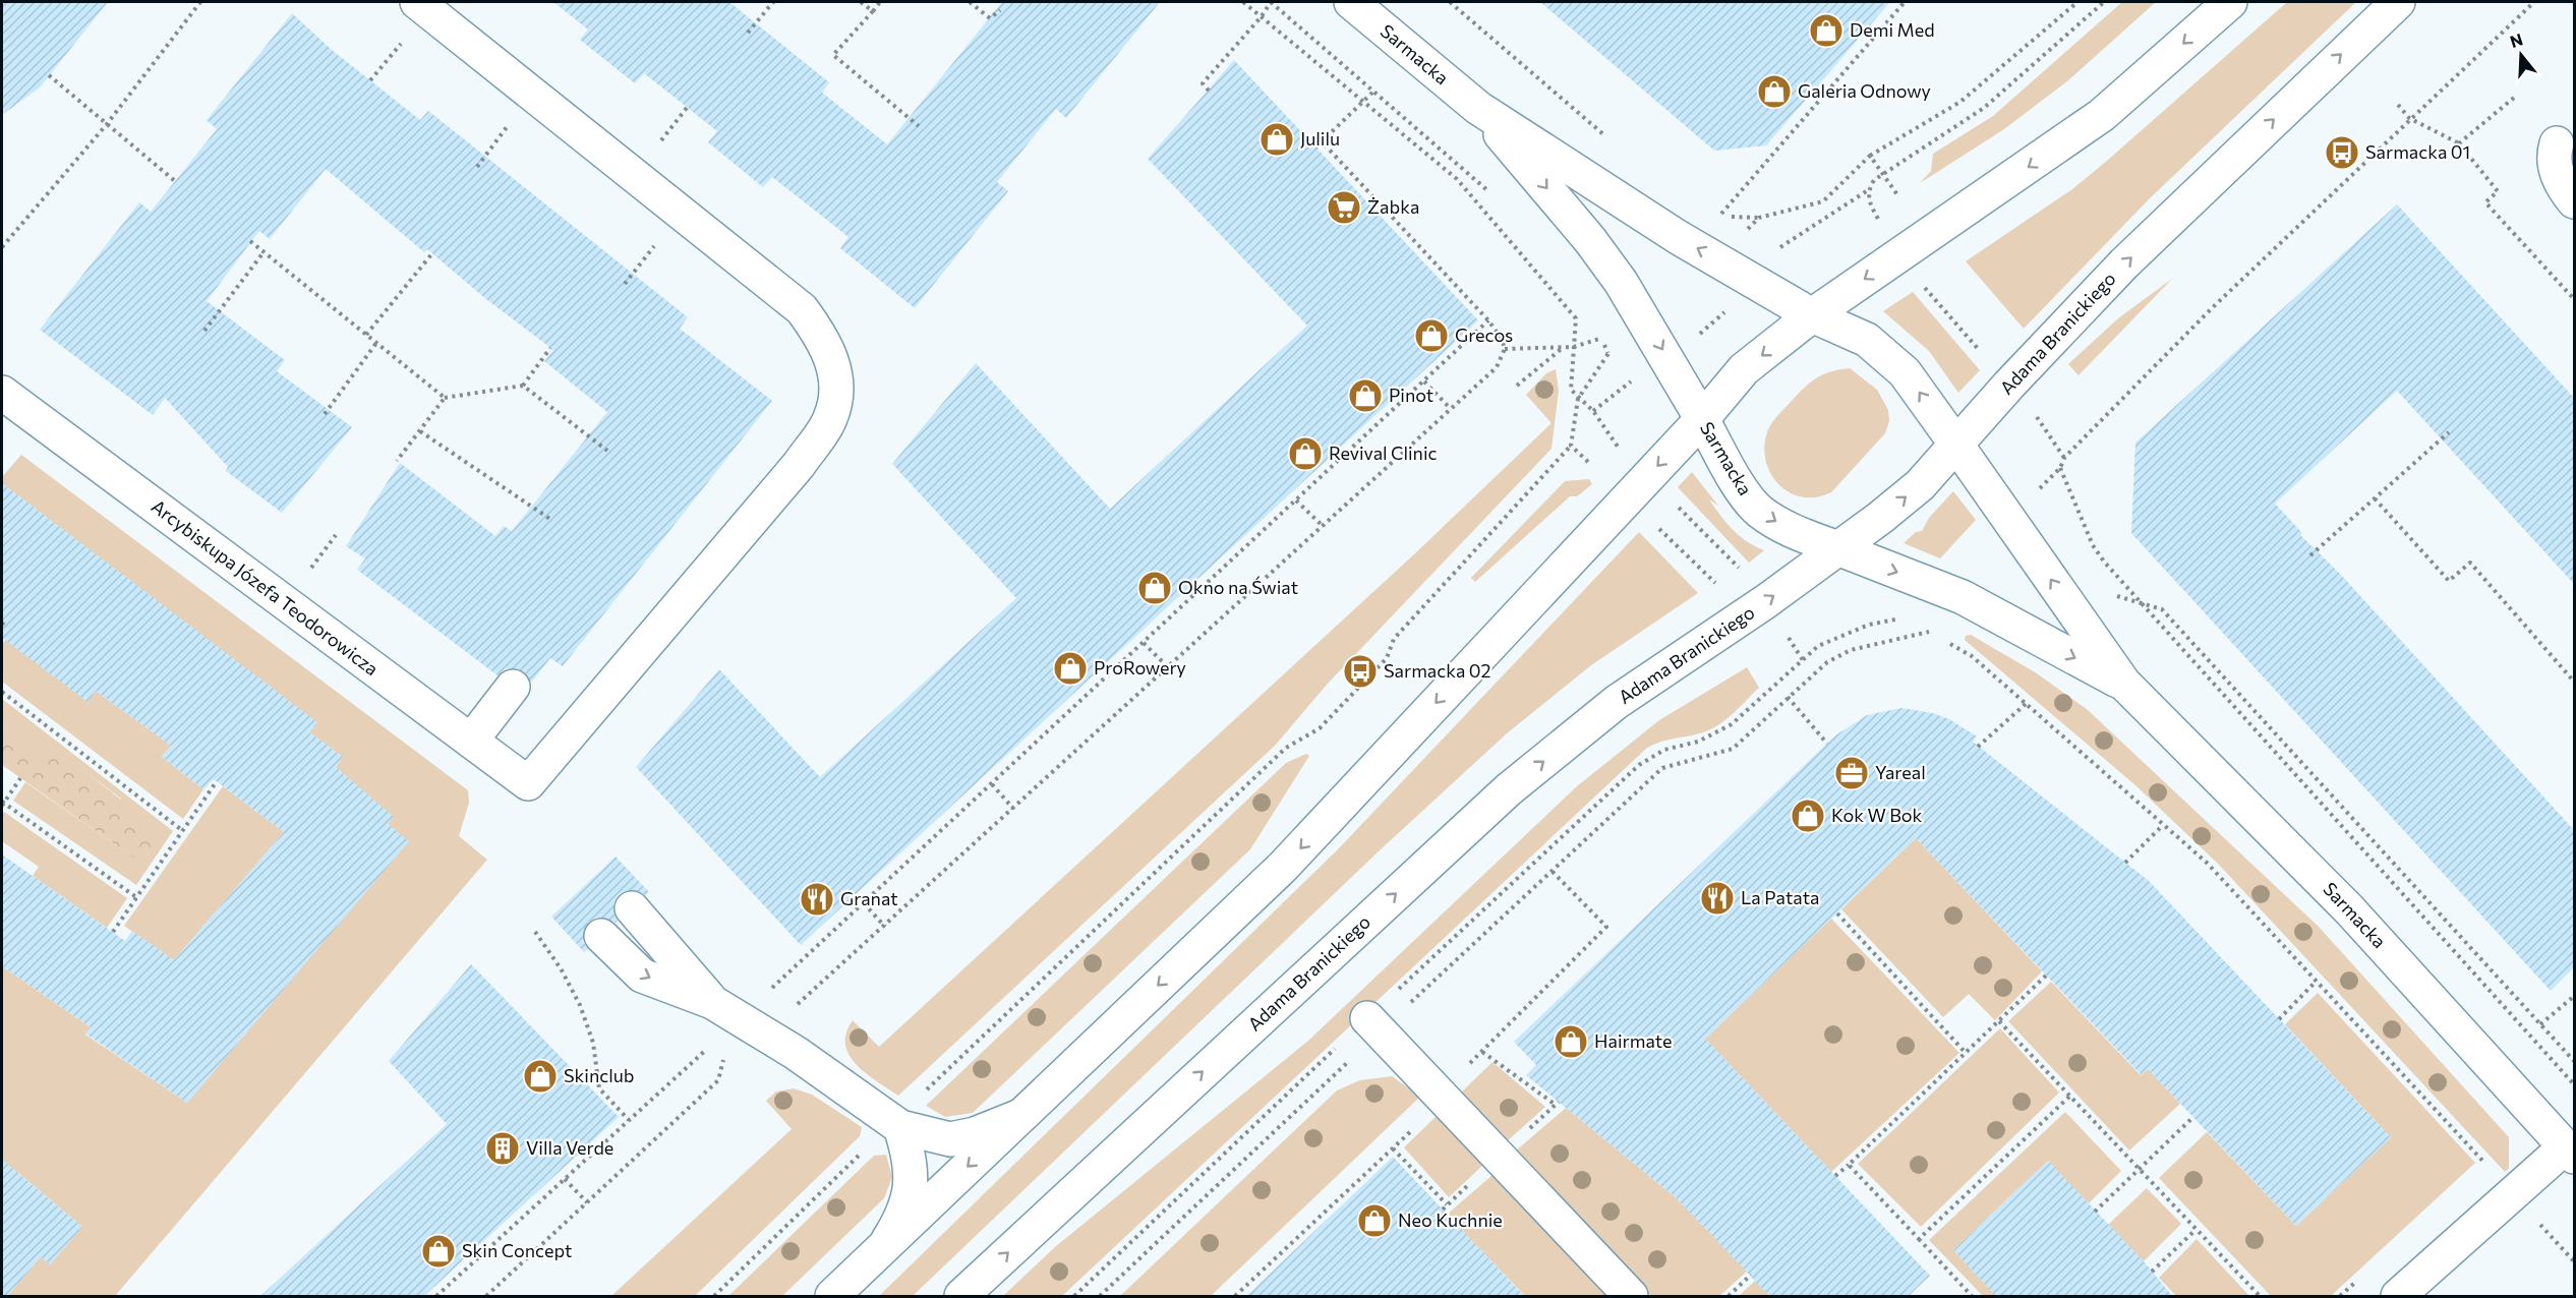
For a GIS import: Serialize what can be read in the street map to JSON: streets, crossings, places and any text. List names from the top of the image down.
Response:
{
  "streets": {
    "main road": ["Sarmacka", "Adama Branickiego", "Arcybiskupa Józefa Teodorowicza"]
  },
  "crossings": [
    ["Sarmacka", "Adama Branickiego"]
  ],
  "places": {
    "shop": [
      "Demi Med",
      "Galeria Odnowy",
      "Julilu",
      "Grecos",
      "Pinot",
      "Revival Clinic",
      "Okno na Świat",
      "ProRowery",
      "Kok W Bok",
      "Hairmate",
      "Skinclub",
      "Neo Kuchnie",
      "Skin Concept"
    ],
    "bus stop": ["Sarmacka 01", "Sarmacka 02"],
    "supermarket": ["Żabka"],
    "office": ["Yareal"],
    "restaurant": ["La Patata", "Granat"],
    "building": ["Villa Verde"]
  },
  "north": "top"
}
